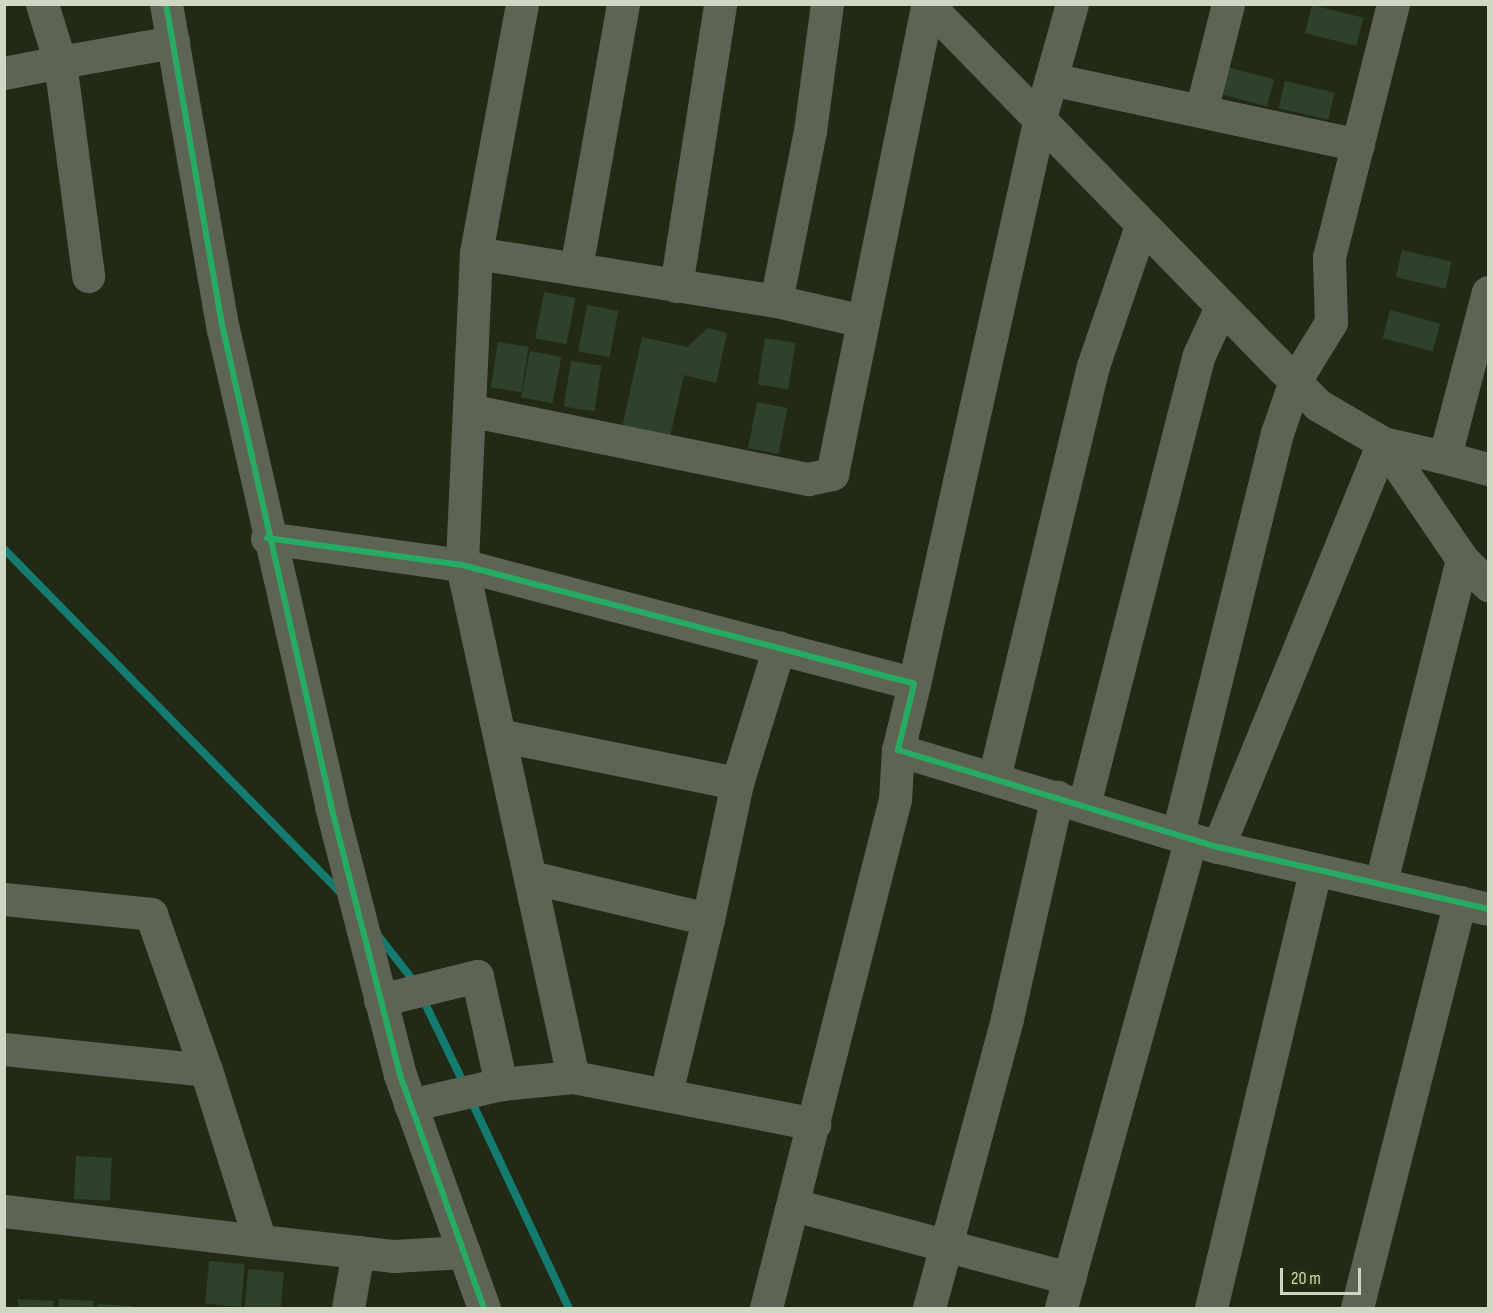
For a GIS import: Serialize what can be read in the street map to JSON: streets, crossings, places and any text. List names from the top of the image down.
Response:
{
  "scale_bar": "20 m"
}
